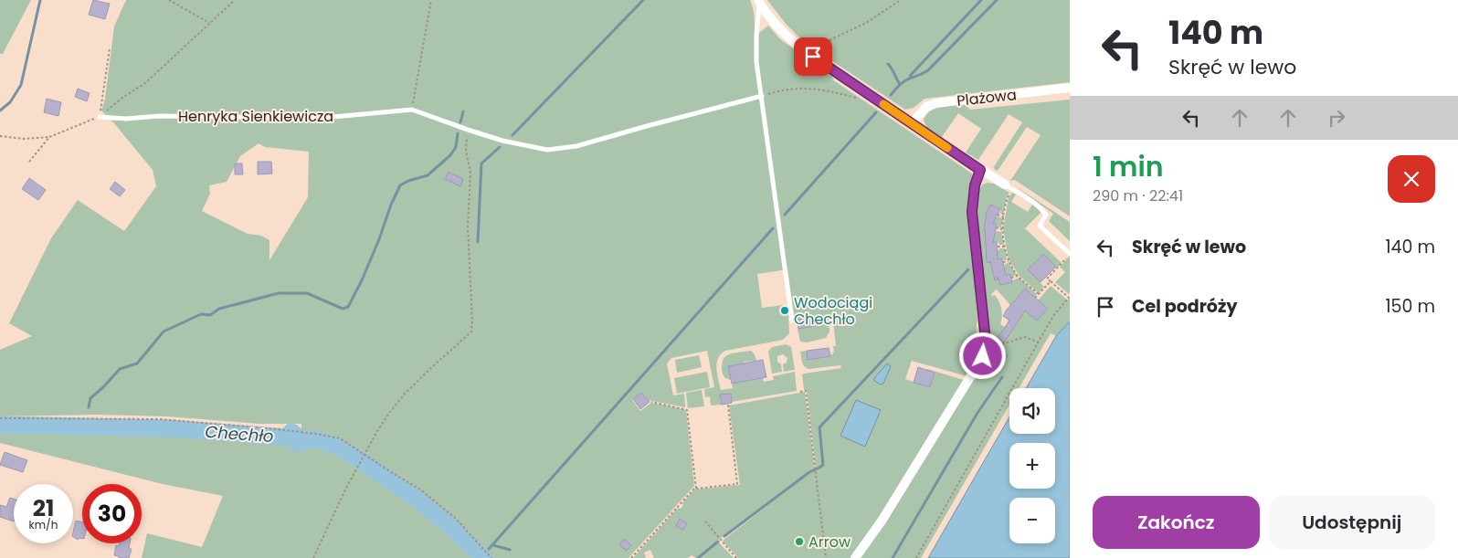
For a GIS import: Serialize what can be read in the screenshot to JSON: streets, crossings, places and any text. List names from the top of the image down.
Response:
{
  "streets": {
    "street": ["Plażowa"],
    "lane": ["Henryka Sienkiewicza"]
  },
  "water": ["Chechło"],
  "places": ["Wodociągi Chechło", "Arrow"],
  "page": {
    "turn": ["140 m", "Skręć w lewo"],
    "heading": ["1 min", "290 m · 22:41"],
    "list": [
      {
        "name": "Skręć w lewo",
        "value": "140 m"
      },
      {
        "name": "Cel podróży",
        "value": "150 m"
      }
    ],
    "map_buttons": ["+", "−"],
    "speed": "21 km/h",
    "limit": "30",
    "buttons": ["Zakończ", "Udostępnij"]
  }
}
